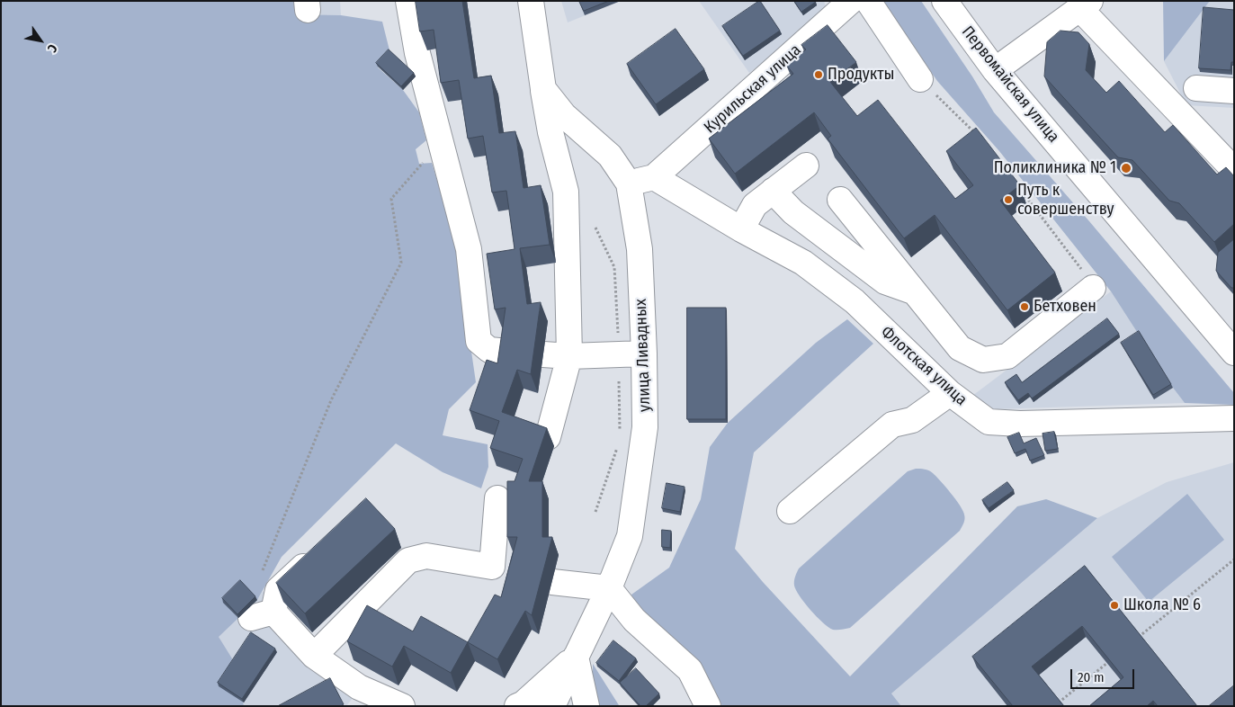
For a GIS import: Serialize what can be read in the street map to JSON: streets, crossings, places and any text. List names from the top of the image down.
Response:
{
  "streets": {
    "street": [
      "Первомайская улица",
      "Курильская улица",
      "улица Ливадных",
      "Флотская улица"
    ]
  },
  "crossings": [
    ["Курильская улица", "Флотская улица"]
  ],
  "places": [
    "Продукты",
    "Поликлиника № 1",
    "Путь к совершенству",
    "Бетховен",
    "Школа № 6"
  ],
  "scale_bar": "20 m",
  "north": "bottom right"
}
